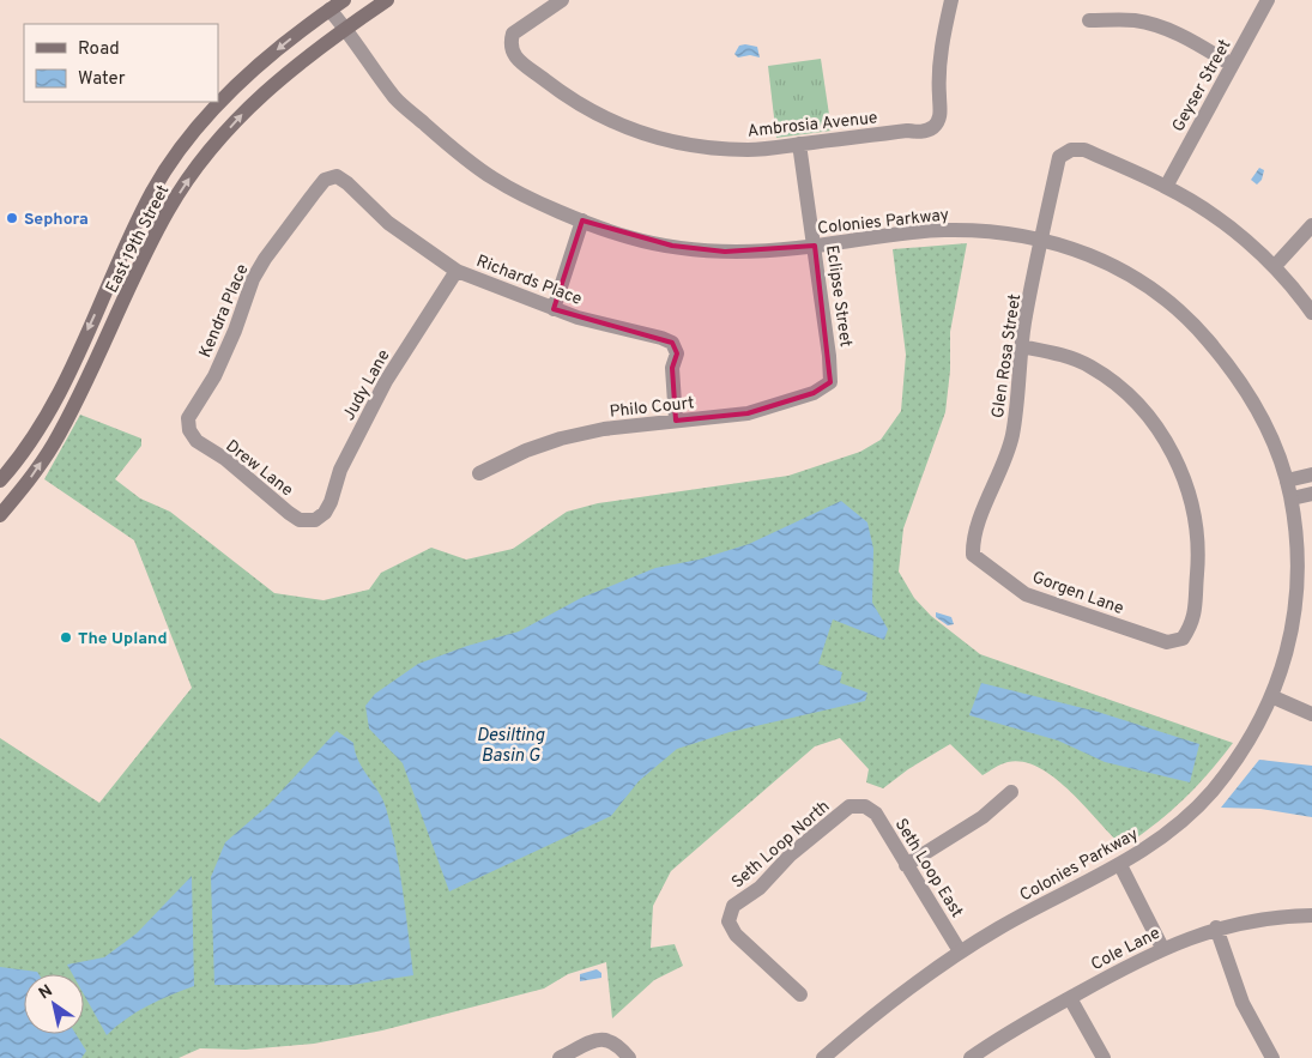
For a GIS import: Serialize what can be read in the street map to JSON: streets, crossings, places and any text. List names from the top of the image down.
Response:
{
  "streets": {
    "main road": ["East 19th Street"],
    "street": [
      "Geyser Street",
      "Ambrosia Avenue",
      "Colonies Parkway",
      "Richards Place",
      "Eclipse Street",
      "Kendra Place",
      "Glen Rosa Street",
      "Judy Lane",
      "Philo Court",
      "Drew Lane",
      "Gorgen Lane",
      "Seth Loop North",
      "Seth Loop East",
      "Cole Lane"
    ]
  },
  "crossings": [
    ["Geyser Street", "Glen Rosa Street"],
    ["Ambrosia Avenue", "Eclipse Street"],
    ["Colonies Parkway", "East 19th Street"],
    ["Colonies Parkway", "Eclipse Street"],
    ["Colonies Parkway", "Glen Rosa Street"],
    ["Colonies Parkway", "Seth Loop East"],
    ["Richards Place", "Kendra Place"],
    ["Richards Place", "Judy Lane"],
    ["Richards Place", "Philo Court"],
    ["Eclipse Street", "Philo Court"],
    ["Kendra Place", "Drew Lane"],
    ["Glen Rosa Street", "Gorgen Lane"],
    ["Judy Lane", "Drew Lane"],
    ["Seth Loop North", "Seth Loop East"]
  ],
  "water": ["Desilting Basin G"],
  "places": ["Sephora", "The Upland"],
  "legend": ["Road", "Water"],
  "north": "top left"
}
